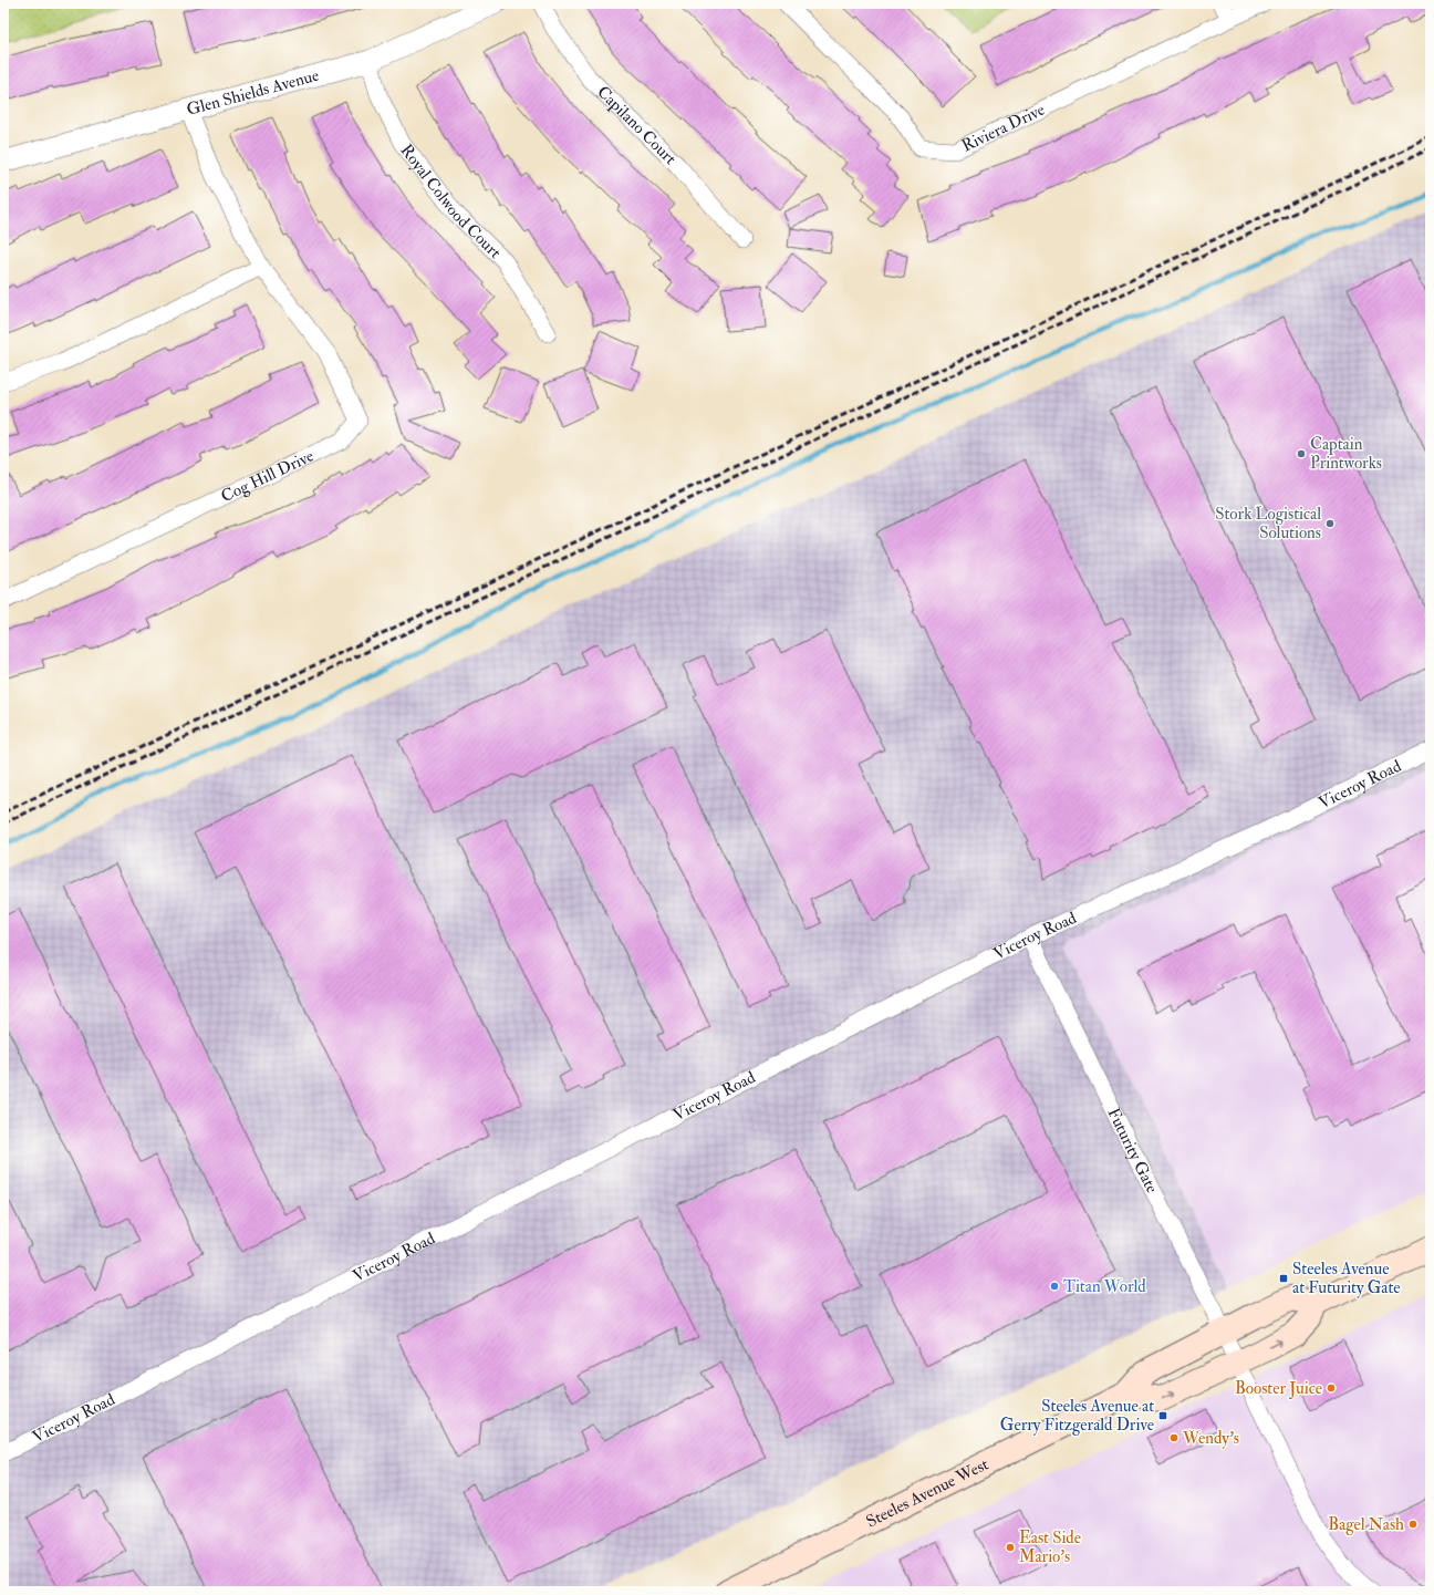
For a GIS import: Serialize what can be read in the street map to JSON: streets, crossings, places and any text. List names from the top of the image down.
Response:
{
  "streets": {
    "main road": ["Steeles Avenue West"],
    "street": [
      "Glen Shields Avenue",
      "Capilano Court",
      "Riviera Drive",
      "Royal Colwood Court",
      "Cog Hill Drive",
      "Viceroy Road",
      "Futurity Gate"
    ]
  },
  "crossings": [
    ["Glen Shields Avenue", "Royal Colwood Court"],
    ["Glen Shields Avenue", "Cog Hill Drive"],
    ["Viceroy Road", "Futurity Gate"],
    ["Futurity Gate", "Steeles Avenue West"]
  ],
  "places": {
    "other": [
      "Captain Printworks",
      "Stork Logistical Solutions",
      "Titan World",
      "Booster Juice",
      "Wendy's",
      "Bagel Nash",
      "East Side Mario's"
    ],
    "transit": ["Steeles Avenue at Futurity Gate", "Steeles Avenue at Gerry Fitzgerald Drive"]
  }
}
